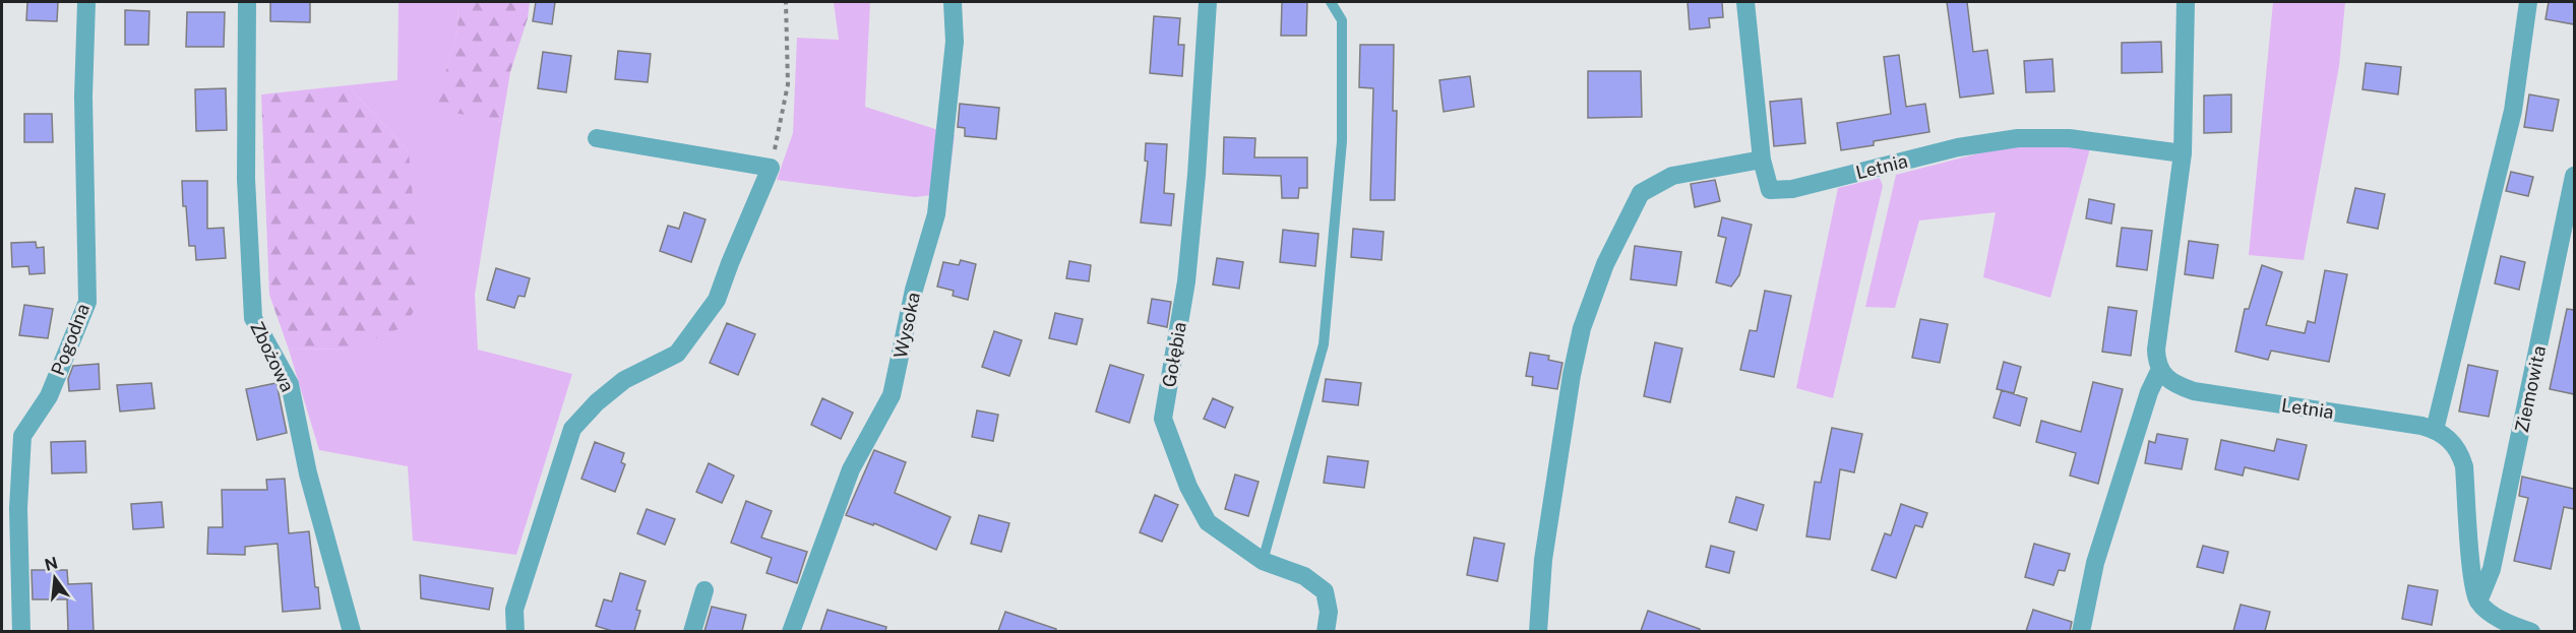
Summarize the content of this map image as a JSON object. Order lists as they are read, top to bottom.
{
  "streets": {
    "street": [
      "Letnia",
      "Wysoka",
      "Pogodna",
      "Gołębia",
      "Zbożowa",
      "Ziemowita"
    ]
  },
  "north": "top"
}
